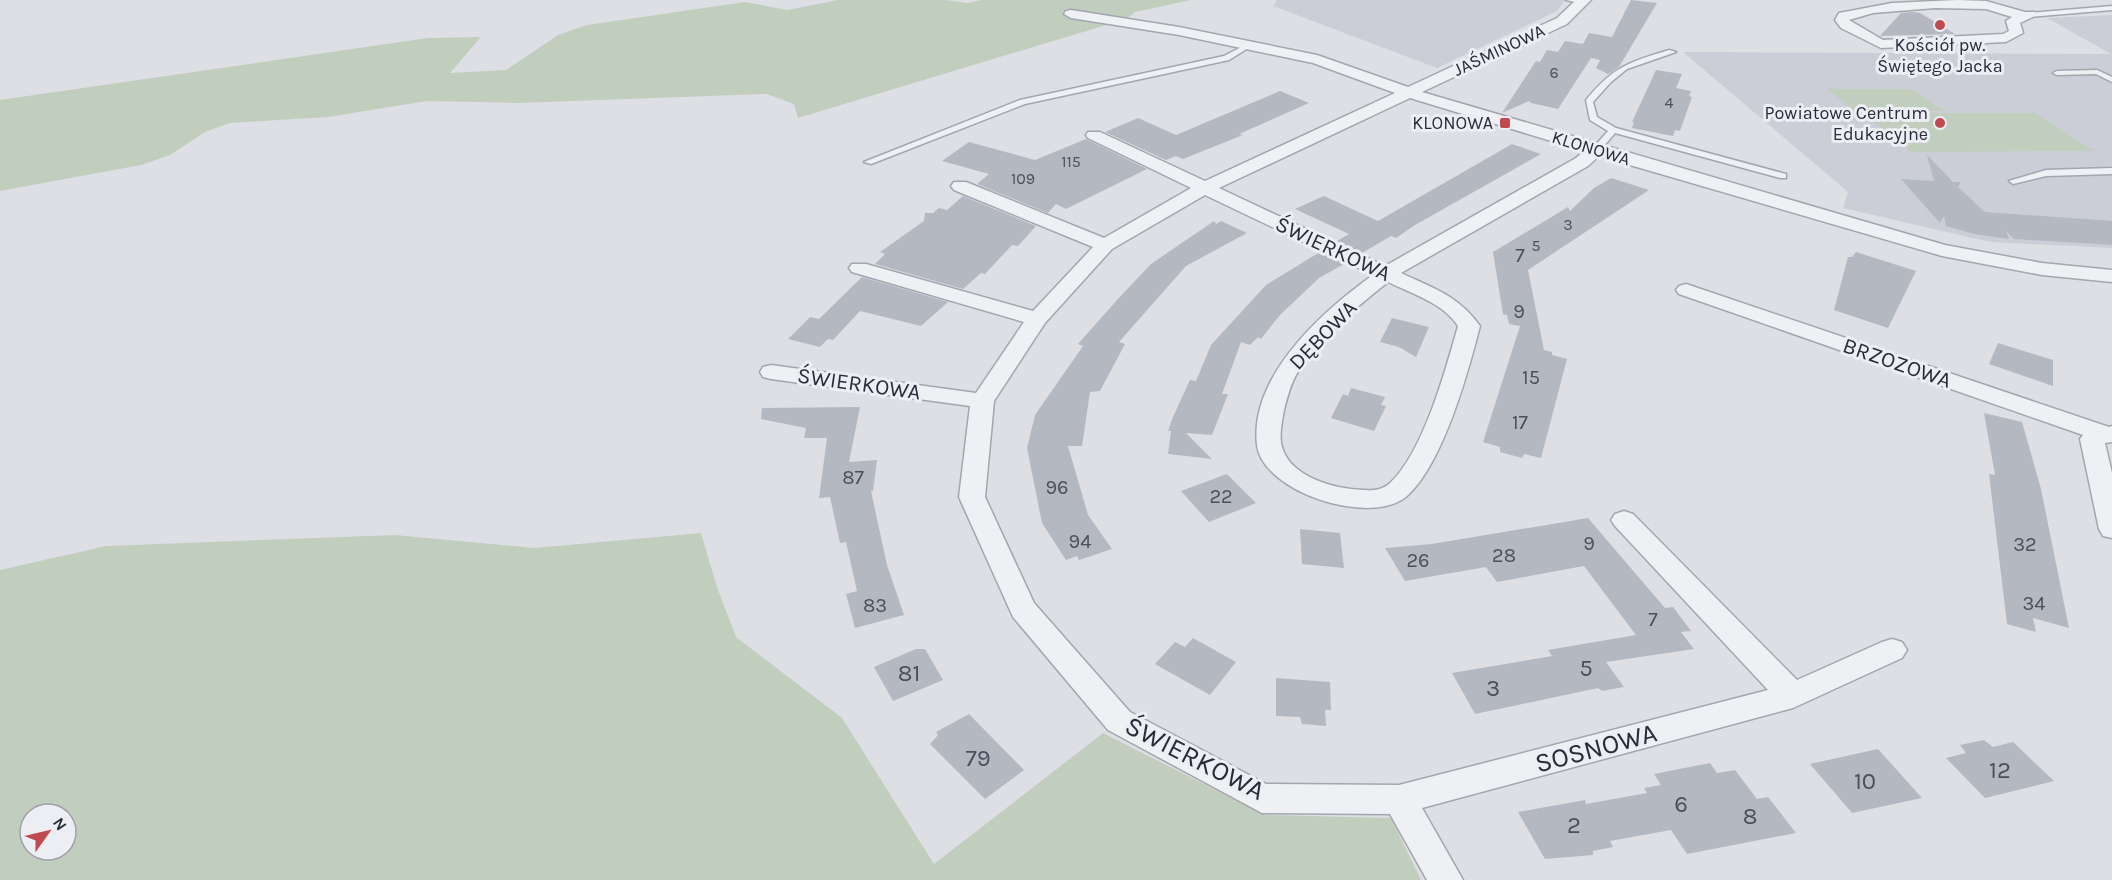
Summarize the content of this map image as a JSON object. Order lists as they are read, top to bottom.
{
  "streets": {
    "street": [
      "JAŚMINOWA",
      "KLONOWA",
      "ŚWIERKOWA",
      "DĘBOWA",
      "BRZOZOWA",
      "SOSNOWA"
    ]
  },
  "crossings": [
    ["JAŚMINOWA", "KLONOWA"],
    ["JAŚMINOWA", "ŚWIERKOWA"],
    ["KLONOWA", "ŚWIERKOWA"],
    ["KLONOWA", "DĘBOWA"],
    ["ŚWIERKOWA", "DĘBOWA"],
    ["ŚWIERKOWA", "SOSNOWA"]
  ],
  "places": {
    "other": ["Kościół pw. Świętego Jacka", "Powiatowe Centrum Edukacyjne"],
    "transit": ["KLONOWA"]
  },
  "house_numbers": [
    "6",
    "4",
    "115",
    "109",
    "3",
    "5",
    "7",
    "9",
    "15",
    "17",
    "87",
    "96",
    "22",
    "94",
    "9",
    "32",
    "28",
    "26",
    "34",
    "83",
    "7",
    "5",
    "81",
    "3",
    "79",
    "12",
    "10",
    "6",
    "8",
    "2"
  ],
  "north": "top right"
}
